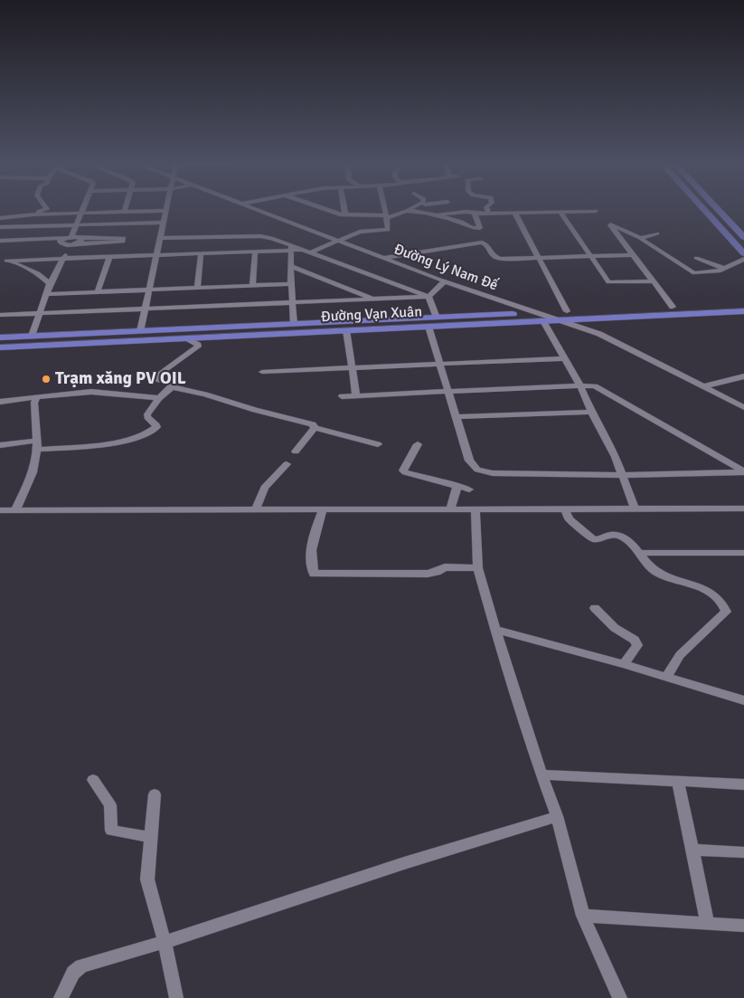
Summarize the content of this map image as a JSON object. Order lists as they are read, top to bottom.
{
  "streets": {
    "main road": ["Đường Vạn Xuân"],
    "street": ["Đường Lý Nam Đế"]
  },
  "crossings": [
    ["Đường Lý Nam Đế", "Đường Vạn Xuân"]
  ],
  "places": ["Trạm xăng PV OIL"]
}
